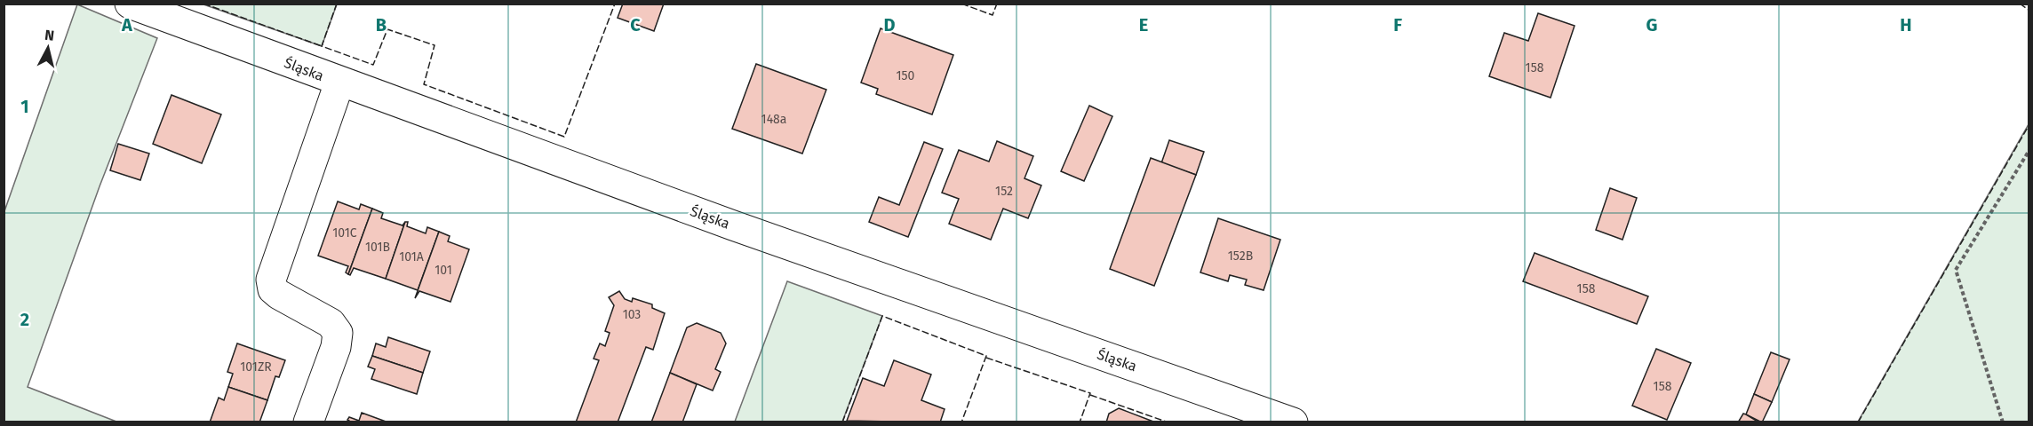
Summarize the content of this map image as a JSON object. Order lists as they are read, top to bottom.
{
  "streets": {
    "street": ["Śląska"]
  },
  "house_numbers": [
    "158",
    "150",
    "148a",
    "152",
    "101C",
    "101B",
    "152B",
    "101A",
    "101",
    "158",
    "103",
    "101ZR",
    "158"
  ],
  "north": "top",
  "grid": {
    "columns": [
      "A",
      "B",
      "C",
      "D",
      "E",
      "F",
      "G",
      "H"
    ],
    "rows": ["1", "2"]
  }
}
